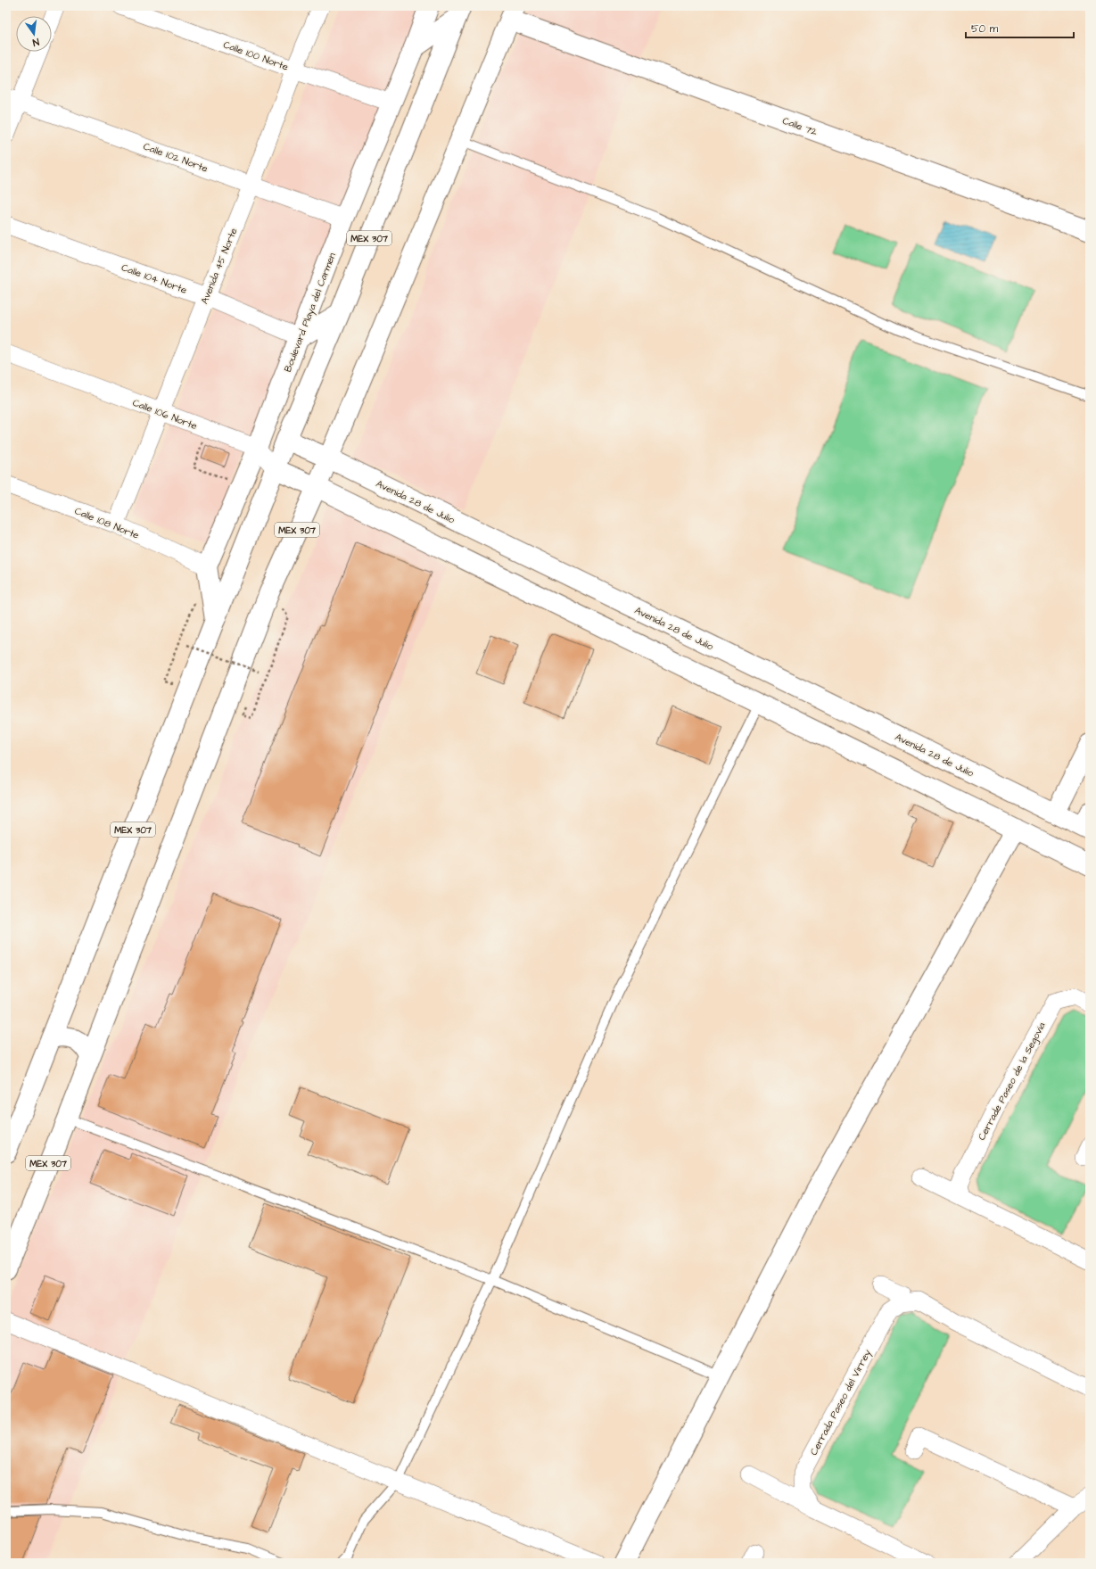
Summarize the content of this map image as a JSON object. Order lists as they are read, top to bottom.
{
  "streets": {
    "main road": [
      "Calle 72",
      "MEX 307",
      "Boulevard Playa del Carmen",
      "Calle 106 Norte",
      "Avenida 28 de Julio"
    ],
    "street": [
      "Calle 100 Norte",
      "Calle 102 Norte",
      "Avenida 45 Norte",
      "Calle 104 Norte",
      "Calle 108 Norte",
      "Cerrade Paseo de la Segovia",
      "Cerrada Paseo del Virrey"
    ]
  },
  "crossings": [
    ["Calle 100 Norte", "Avenida 45 Norte"],
    ["Calle 100 Norte", "Boulevard Playa del Carmen"],
    ["Calle 72", "MEX 307"],
    ["Calle 102 Norte", "Avenida 45 Norte"],
    ["Calle 102 Norte", "Boulevard Playa del Carmen"],
    ["MEX 307", "Boulevard Playa del Carmen"],
    ["MEX 307", "Calle 106 Norte"],
    ["MEX 307", "Avenida 28 de Julio"],
    ["Avenida 45 Norte", "Calle 104 Norte"],
    ["Avenida 45 Norte", "Calle 106 Norte"],
    ["Avenida 45 Norte", "Calle 108 Norte"],
    ["Calle 104 Norte", "Boulevard Playa del Carmen"],
    ["Boulevard Playa del Carmen", "Calle 106 Norte"],
    ["Boulevard Playa del Carmen", "Calle 108 Norte"]
  ],
  "scale_bar": "50 m",
  "north": "bottom"
}
